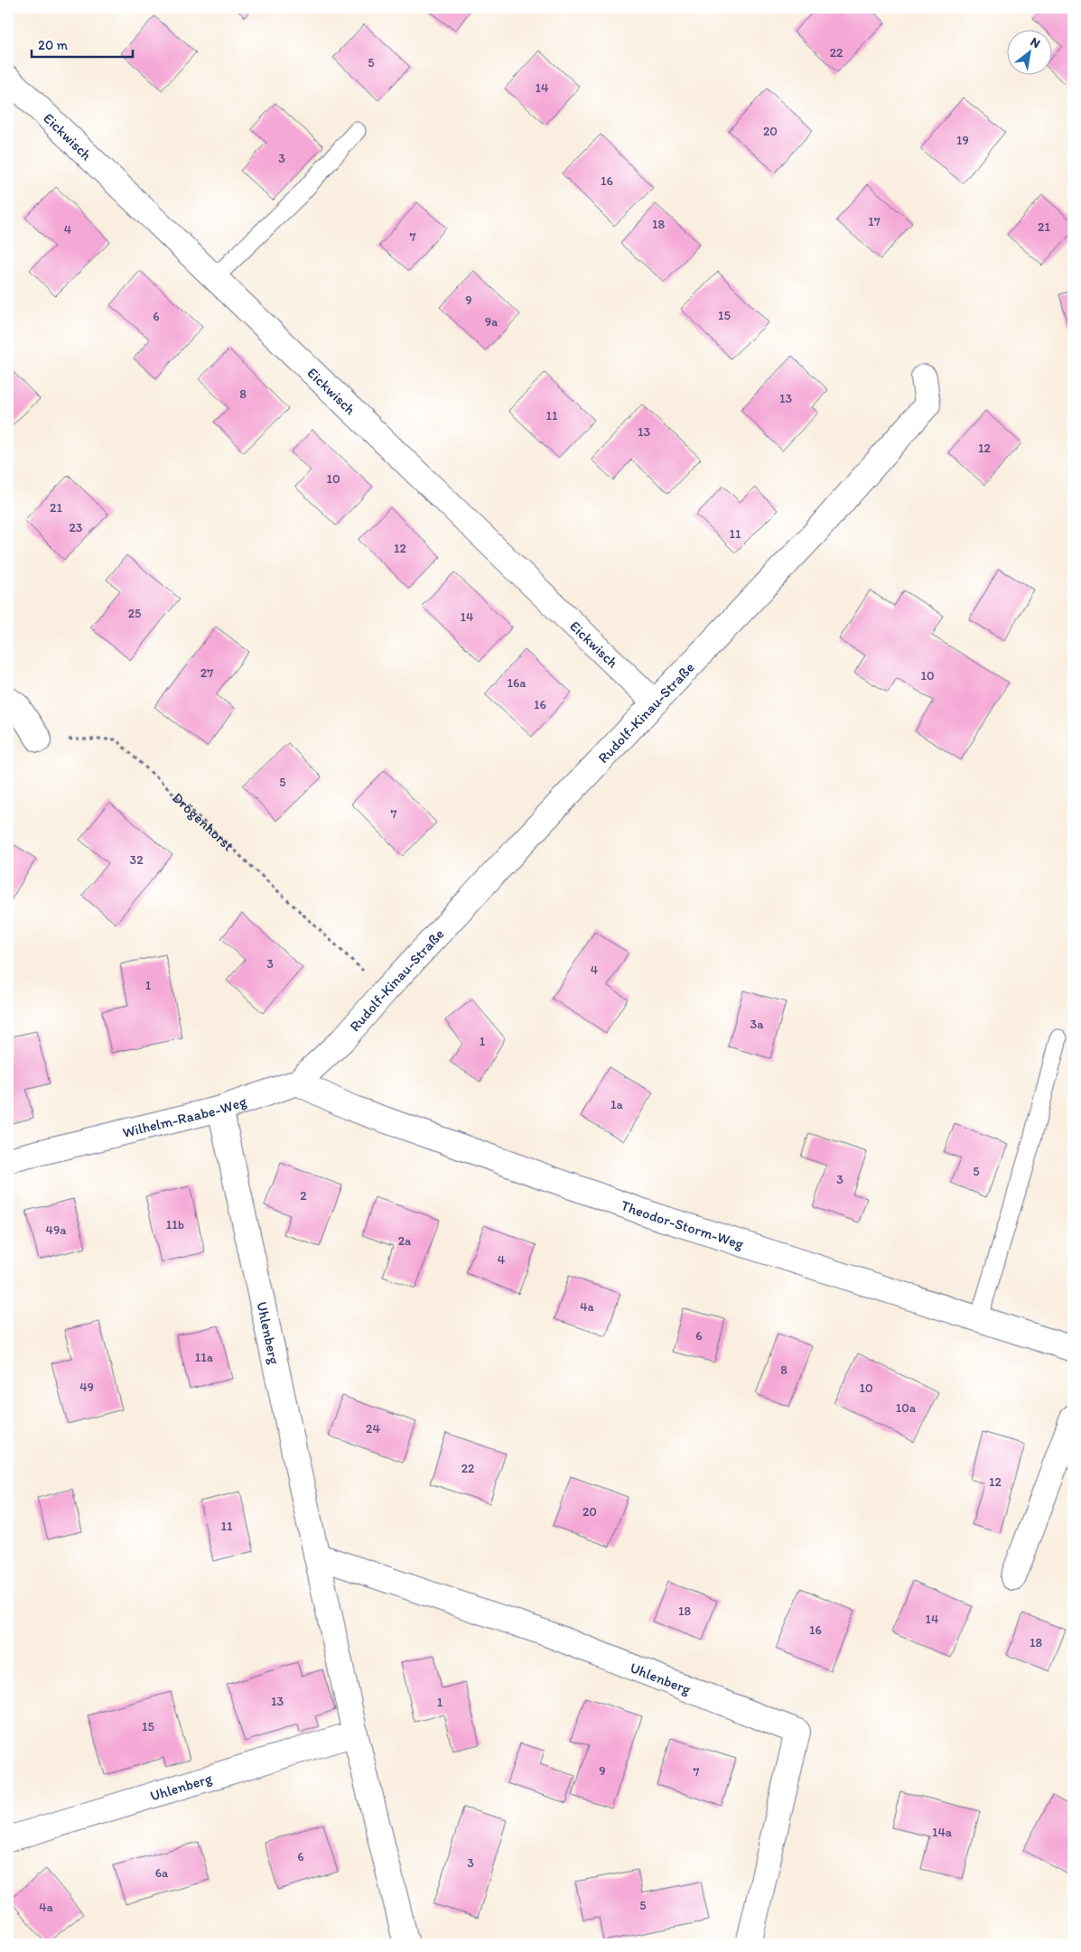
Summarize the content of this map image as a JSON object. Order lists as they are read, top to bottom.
{
  "streets": {
    "street": [
      "Eickwisch",
      "Rudolf-Kinau-Straße",
      "Wilhelm-Raabe-Weg",
      "Theodor-Storm-Weg",
      "Uhlenberg"
    ],
    "path": ["Drögenhorst"]
  },
  "crossings": [
    ["Eickwisch", "Rudolf-Kinau-Straße"],
    ["Rudolf-Kinau-Straße", "Drögenhorst"],
    ["Rudolf-Kinau-Straße", "Wilhelm-Raabe-Weg"],
    ["Wilhelm-Raabe-Weg", "Theodor-Storm-Weg"],
    ["Wilhelm-Raabe-Weg", "Uhlenberg"]
  ],
  "house_numbers": [
    "22",
    "5",
    "14",
    "20",
    "19",
    "3",
    "16",
    "17",
    "18",
    "21",
    "4",
    "7",
    "9",
    "15",
    "6",
    "9a",
    "8",
    "13",
    "11",
    "13",
    "12",
    "10",
    "21",
    "23",
    "11",
    "12",
    "25",
    "14",
    "27",
    "10",
    "16a",
    "16",
    "5",
    "7",
    "32",
    "3",
    "4",
    "1",
    "3a",
    "1",
    "1a",
    "5",
    "3",
    "2",
    "11b",
    "49a",
    "2a",
    "4",
    "4a",
    "6",
    "11a",
    "8",
    "49",
    "10",
    "10a",
    "24",
    "22",
    "12",
    "20",
    "11",
    "18",
    "14",
    "16",
    "18",
    "13",
    "1",
    "15",
    "9",
    "7",
    "14a",
    "6",
    "3",
    "6a",
    "5",
    "4a"
  ],
  "scale_bar": "20 m",
  "north": "top right"
}
